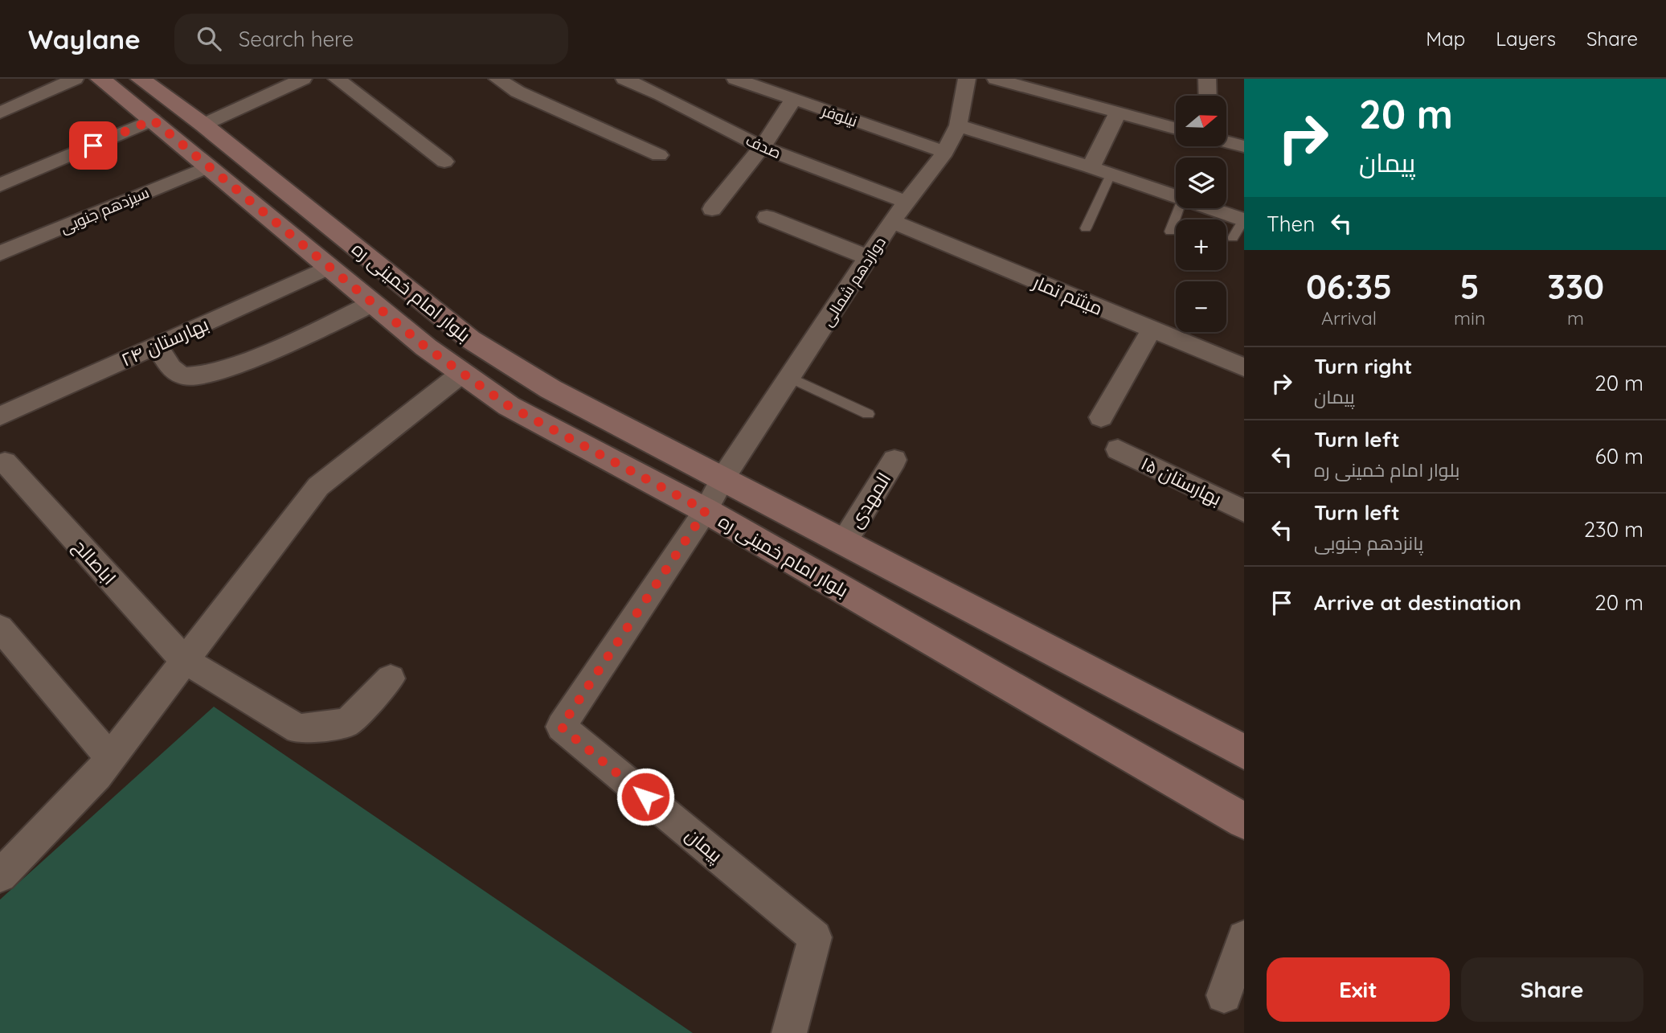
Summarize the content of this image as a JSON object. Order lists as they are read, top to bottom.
{
  "streets": {
    "main road": ["بلوار امام خمینی ره"],
    "street": [
      "نیلوفر",
      "صدف",
      "سیزدهم جنوبی",
      "دوازدهم شمالی",
      "میثتم تمار",
      "بهارستان ۲۴",
      "بهارستان ۱۵",
      "المهدی",
      "اباصالح",
      "پیمان"
    ]
  },
  "crossings": [
    ["نیلوفر", "دوازدهم شمالی"],
    ["صدف", "دوازدهم شمالی"],
    ["سیزدهم جنوبی", "بلوار امام خمینی ره"],
    ["دوازدهم شمالی", "بلوار امام خمینی ره"],
    ["دوازدهم شمالی", "میثتم تمار"],
    ["دوازدهم شمالی", "پیمان"],
    ["بلوار امام خمینی ره", "بهارستان ۲۴"],
    ["بلوار امام خمینی ره", "المهدی"],
    ["بلوار امام خمینی ره", "پیمان"]
  ],
  "north": "right",
  "page": {
    "header": "Waylane",
    "search": "Search here",
    "nav": ["Map", "Layers", "Share"],
    "turn": ["20 m", "پیمان"],
    "map_buttons": ["+", "−"],
    "then": "Then",
    "eta": [
      "06:35",
      "Arrival",
      "5",
      "min",
      "330",
      "m"
    ],
    "list": [
      {
        "name": "Turn right",
        "note": "پیمان",
        "value": "20 m"
      },
      {
        "name": "Turn left",
        "note": "بلوار امام خمینی ره",
        "value": "60 m"
      },
      {
        "name": "Turn left",
        "note": "پانزدهم جنوبی",
        "value": "230 m"
      },
      {
        "name": "Arrive at destination",
        "value": "20 m"
      }
    ],
    "buttons": ["Exit", "Share"]
  }
}
